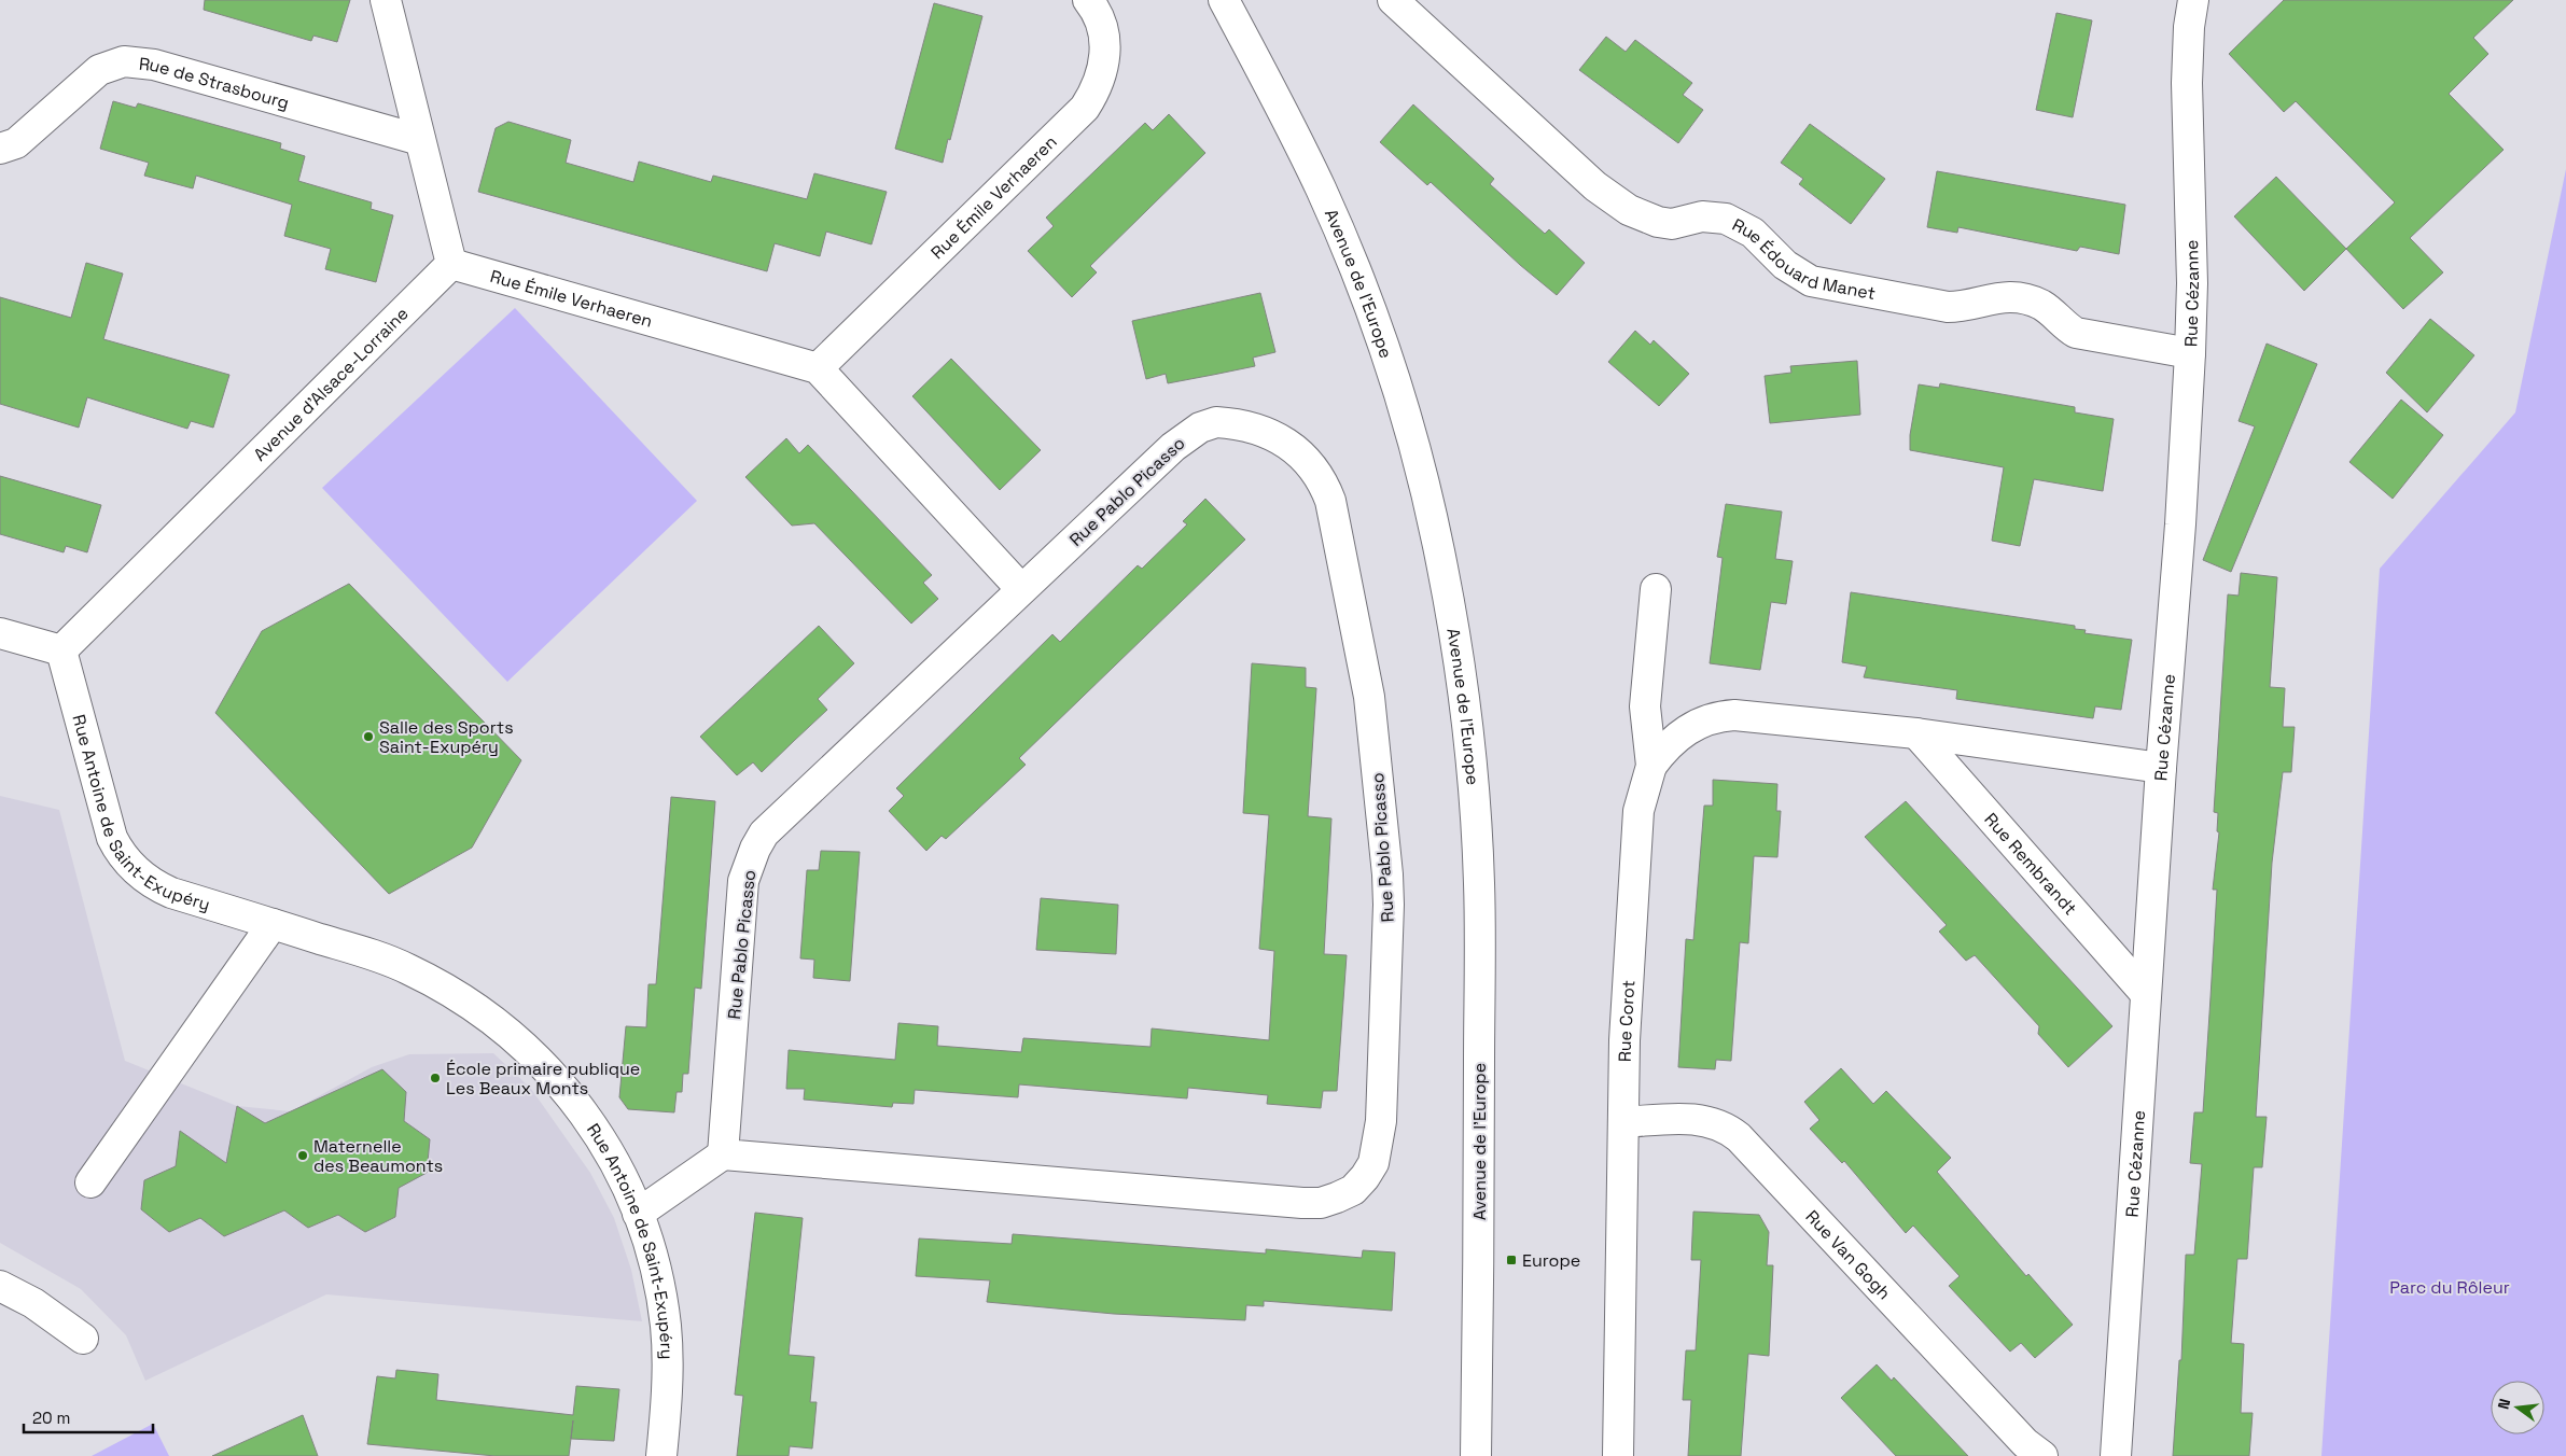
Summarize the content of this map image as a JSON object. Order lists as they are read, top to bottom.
{
  "streets": {
    "street": [
      "Rue de Strasbourg",
      "Rue Émile Verhaeren",
      "Rue Édouard Manet",
      "Avenue de l'Europe",
      "Rue Cézanne",
      "Avenue d'Alsace-Lorraine",
      "Rue Pablo Picasso",
      "Rue Antoine de Saint-Exupéry",
      "Rue Rembrandt",
      "Rue Corot",
      "Rue Van Gogh"
    ]
  },
  "crossings": [
    ["Rue Émile Verhaeren", "Avenue d'Alsace-Lorraine"],
    ["Rue Édouard Manet", "Rue Cézanne"],
    ["Rue Cézanne", "Rue Rembrandt"],
    ["Avenue d'Alsace-Lorraine", "Rue Antoine de Saint-Exupéry"],
    ["Rue Corot", "Rue Van Gogh"]
  ],
  "parks": ["Parc du Rôleur"],
  "places": {
    "other": ["Salle des Sports Saint-Exupéry", "École primaire publique Les Beaux Monts", "Maternelle des Beaumonts"],
    "transit": ["Europe"]
  },
  "scale_bar": "20 m",
  "north": "left"
}
